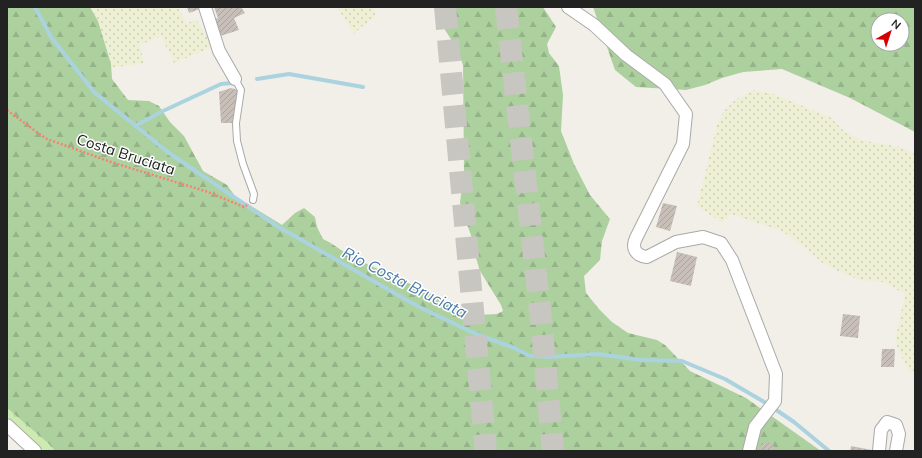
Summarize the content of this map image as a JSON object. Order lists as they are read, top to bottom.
{
  "streets": {
    "path": ["Costa Bruciata"]
  },
  "water": ["Rio Costa Bruciata"],
  "north": "top right"
}
